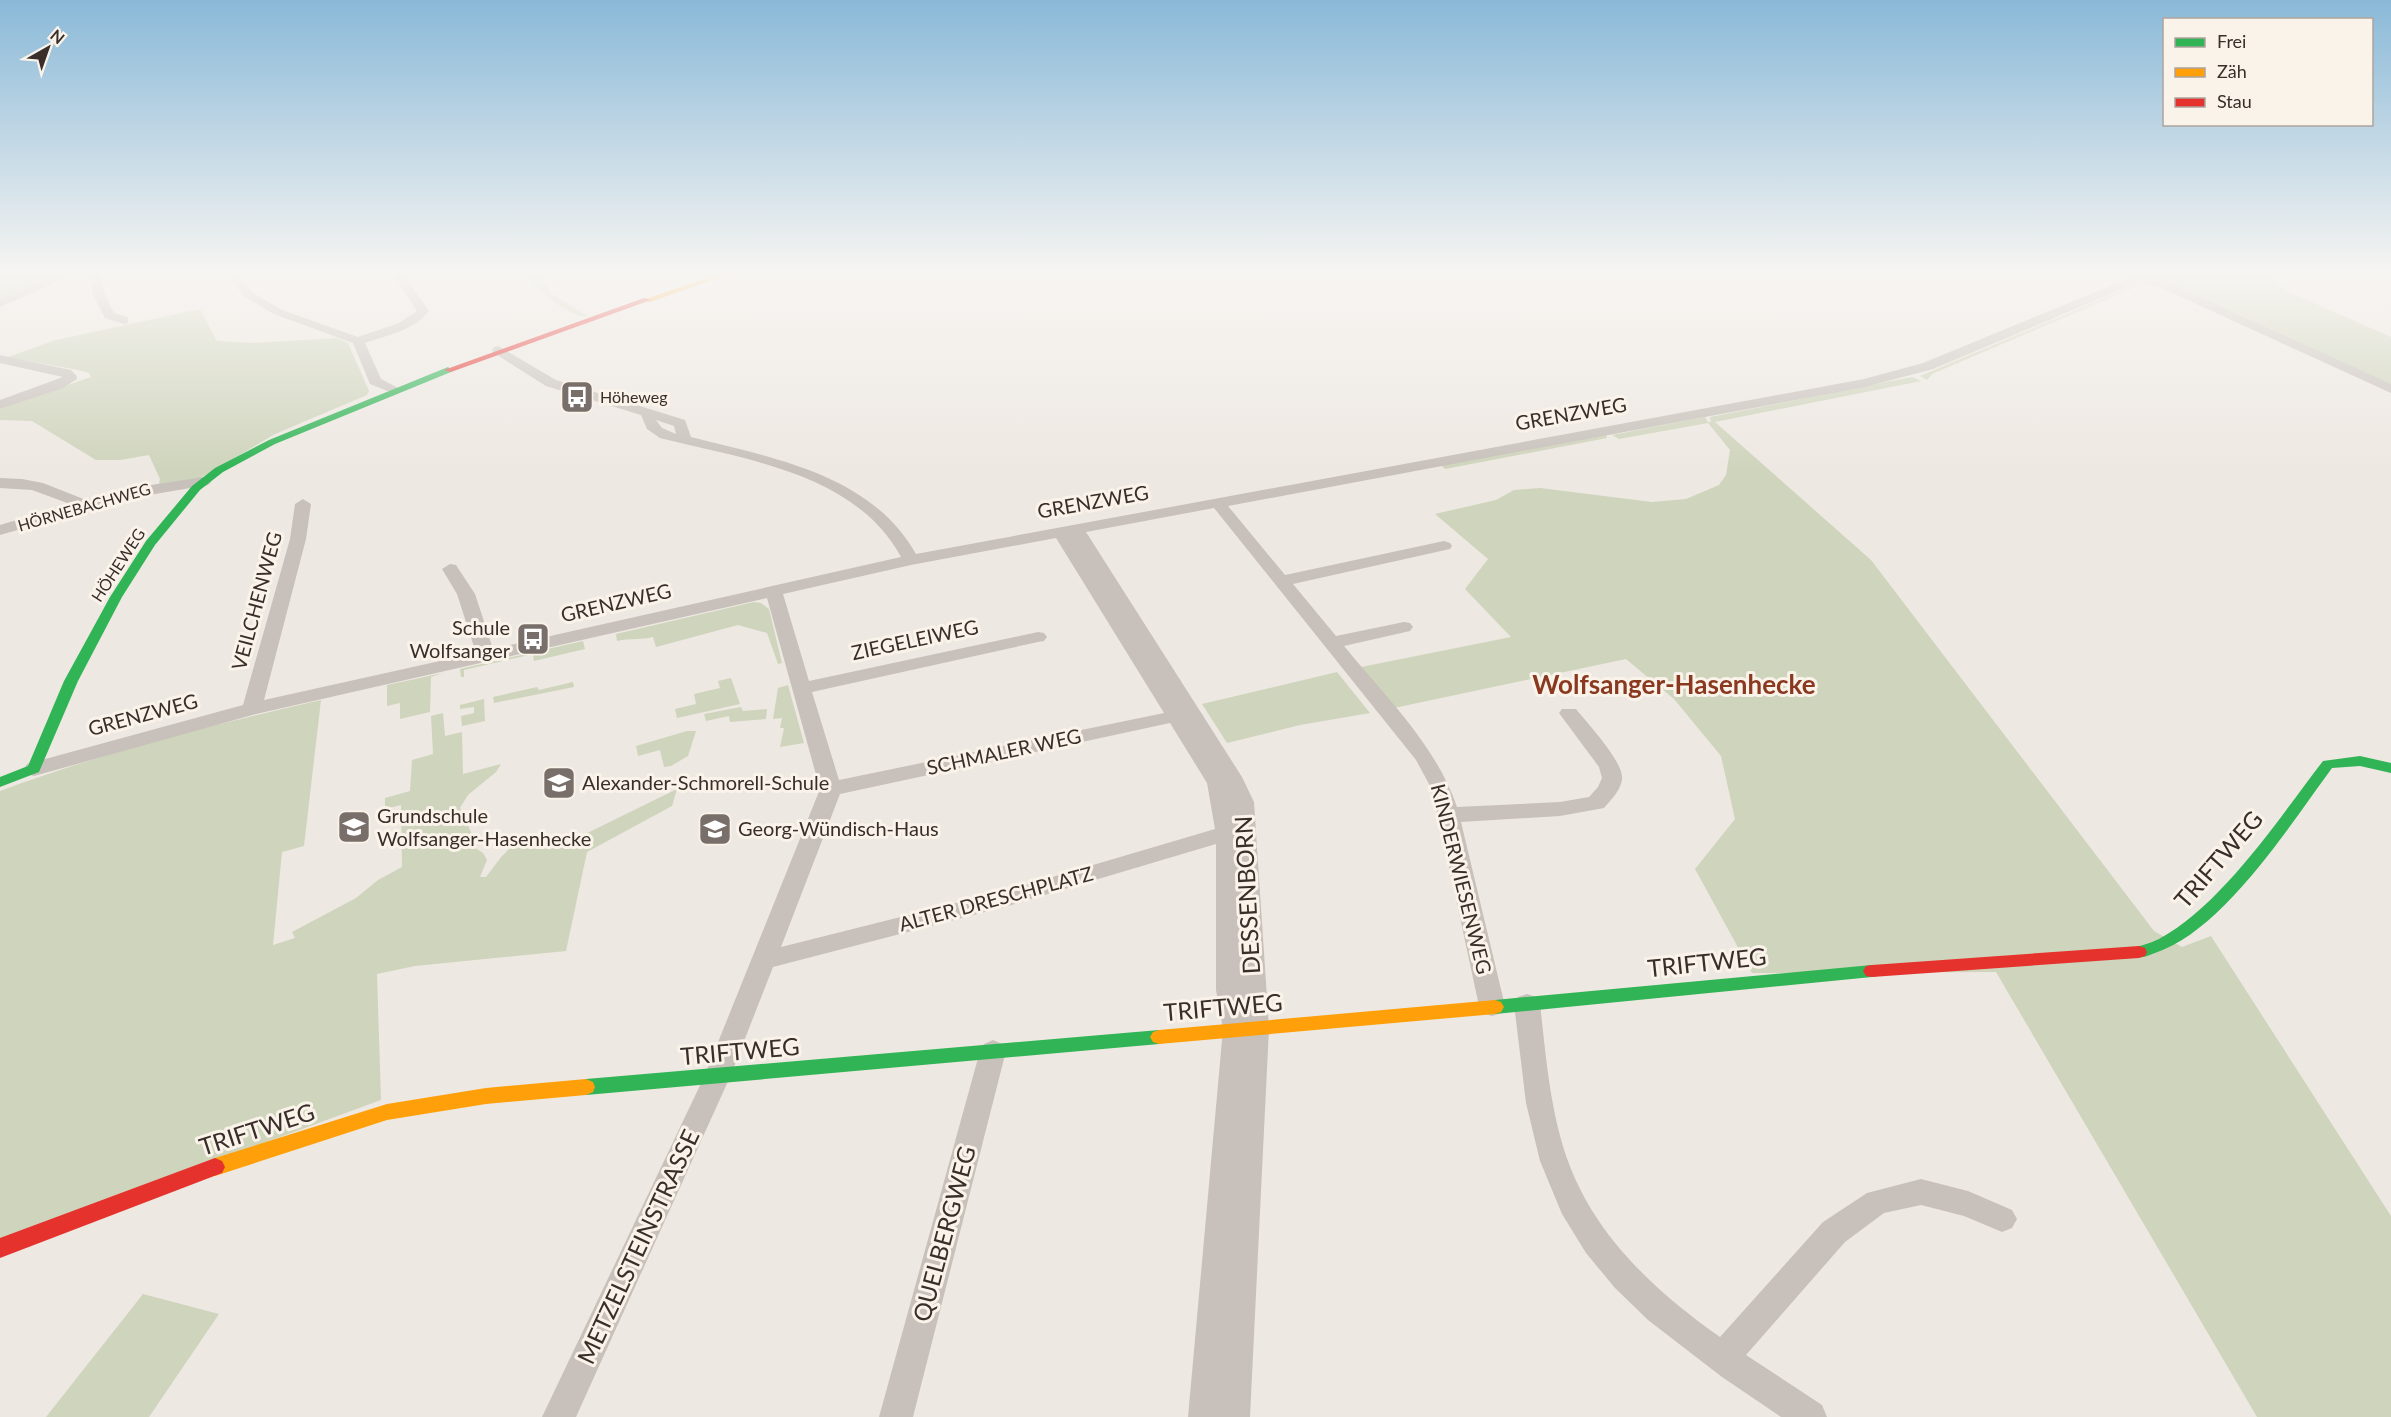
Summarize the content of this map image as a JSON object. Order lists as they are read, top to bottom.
{
  "streets": {
    "street": [
      "GRENZWEG",
      "HÖRNEBACHWEG",
      "HÖHEWEG",
      "VEILCHENWEG",
      "ZIEGELEIWEG",
      "SCHMALER WEG",
      "TRIFTWEG",
      "KINDERWIESENWEG",
      "DESSENBORN",
      "ALTER DRESCHPLATZ",
      "QUELBERGWEG",
      "METZELSTEINSTRASSE"
    ]
  },
  "crossings": [
    ["GRENZWEG", "HÖHEWEG"],
    ["GRENZWEG", "VEILCHENWEG"],
    ["GRENZWEG", "KINDERWIESENWEG"],
    ["GRENZWEG", "DESSENBORN"],
    ["HÖRNEBACHWEG", "HÖHEWEG"],
    ["SCHMALER WEG", "DESSENBORN"],
    ["SCHMALER WEG", "METZELSTEINSTRASSE"],
    ["TRIFTWEG", "KINDERWIESENWEG"],
    ["TRIFTWEG", "DESSENBORN"],
    ["TRIFTWEG", "QUELBERGWEG"],
    ["TRIFTWEG", "METZELSTEINSTRASSE"],
    ["DESSENBORN", "ALTER DRESCHPLATZ"],
    ["ALTER DRESCHPLATZ", "METZELSTEINSTRASSE"]
  ],
  "districts": ["Wolfsanger-Hasenhecke"],
  "places": {
    "bus stop": ["Höheweg", "Schule Wolfsanger"],
    "school or university": ["Alexander-Schmorell-Schule", "Grundschule Wolfsanger-Hasenhecke", "Georg-Wündisch-Haus"]
  },
  "legend": ["Frei", "Zäh", "Stau"],
  "north": "top right"
}
